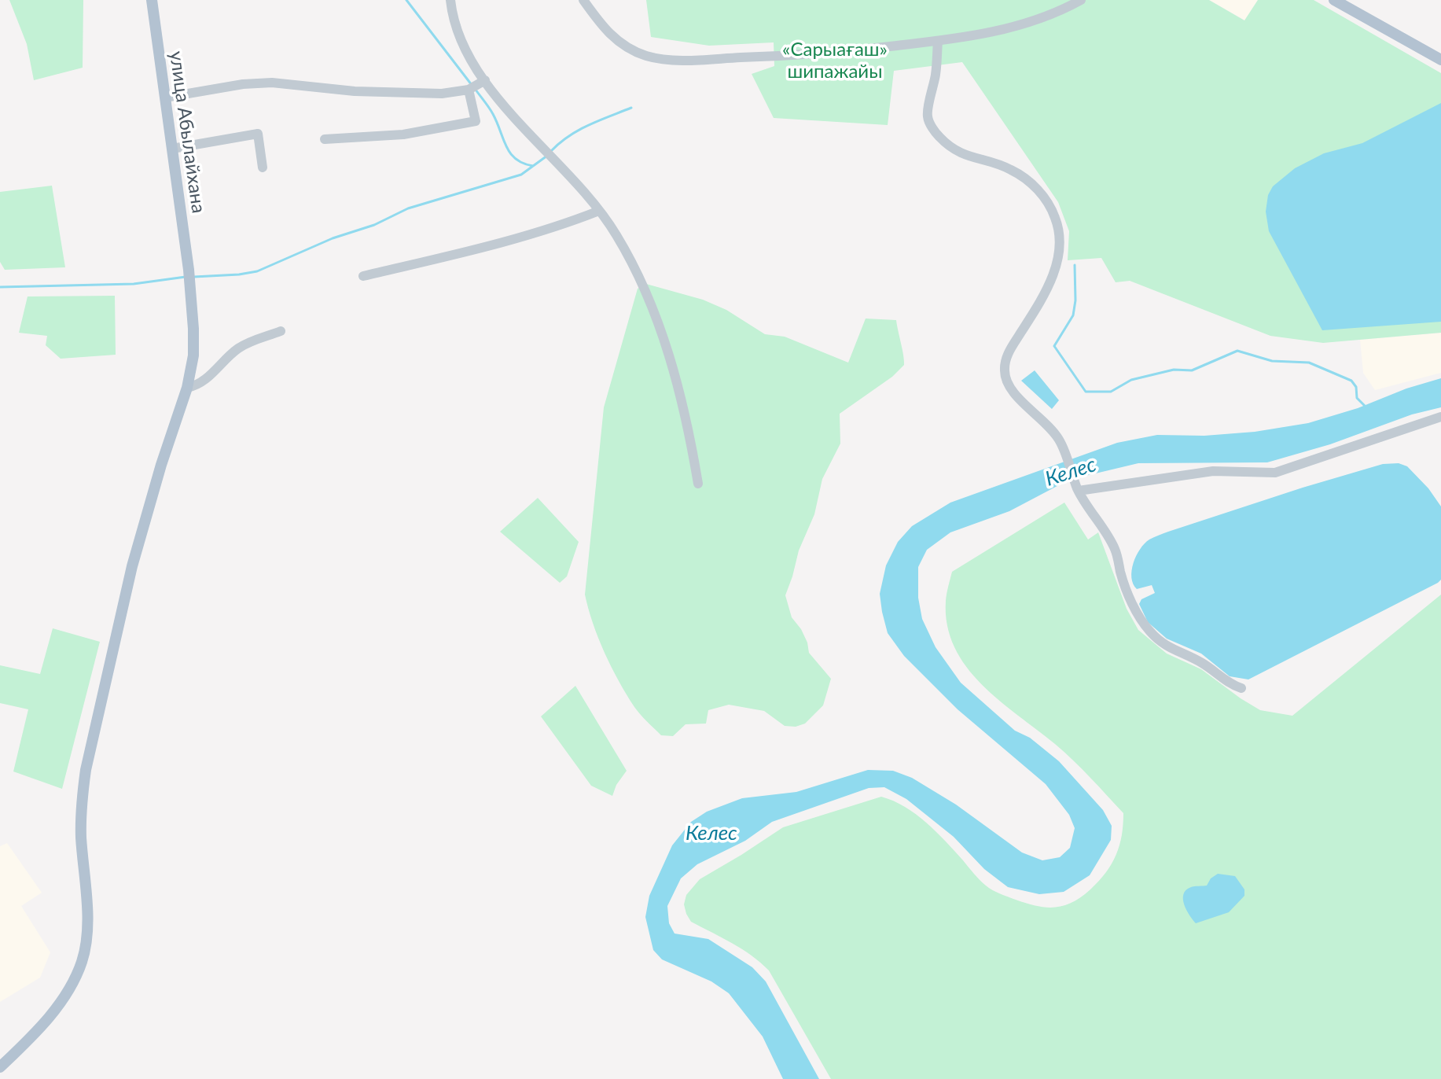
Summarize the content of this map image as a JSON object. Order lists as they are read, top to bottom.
{
  "streets": {
    "main road": ["улица Абылайхана"]
  },
  "water": ["Келес"],
  "parks": ["«Сарыағаш» шипажайы"]
}
